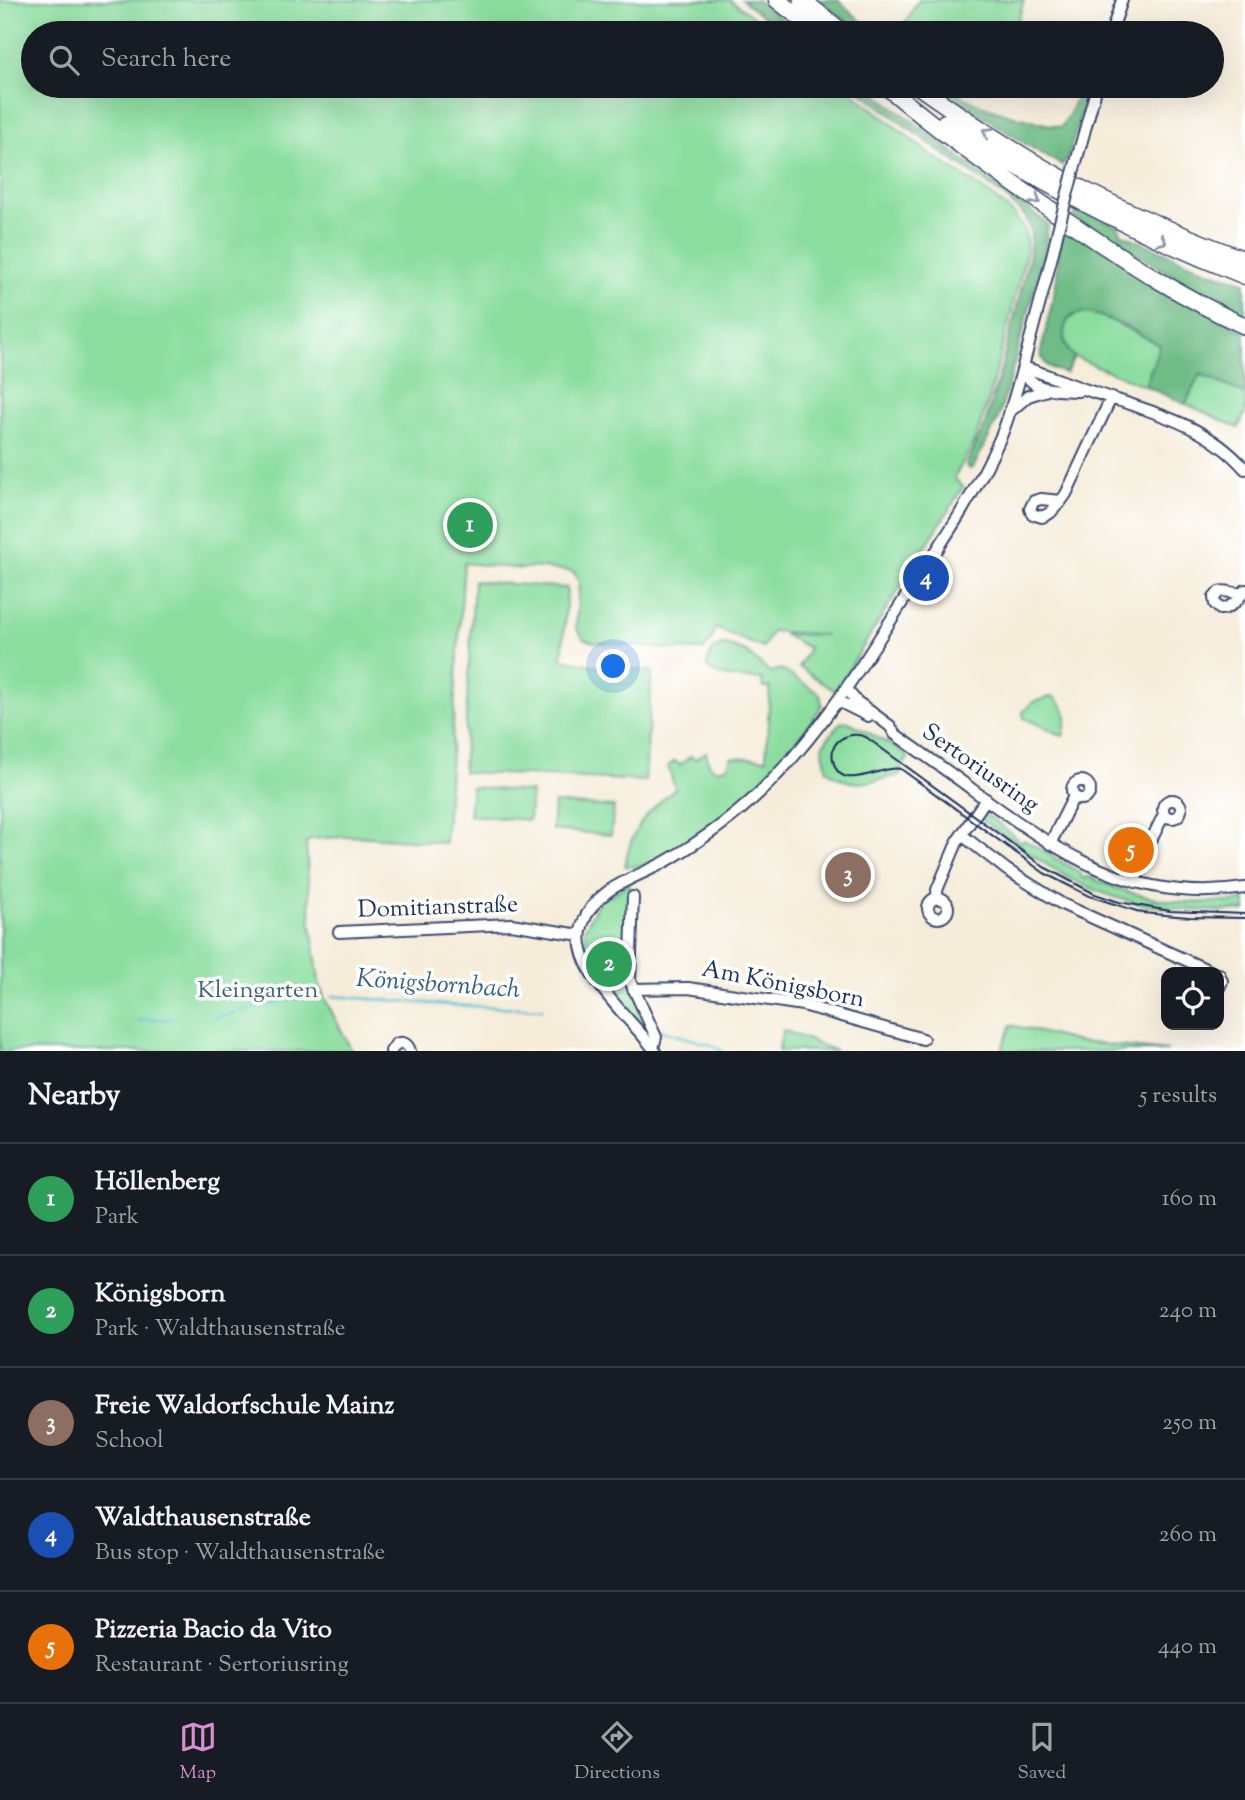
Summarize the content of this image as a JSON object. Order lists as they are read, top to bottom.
{
  "streets": {
    "street": ["Sertoriusring", "Domitianstraße", "Am Königsborn"]
  },
  "water": ["Königsbornbach"],
  "parks": ["Kleingarten"],
  "page": {
    "search": "Search here",
    "pins": [
      "1",
      "4",
      "5",
      "3",
      "2"
    ],
    "heading": ["Nearby", "5 results"],
    "list": [
      {
        "mark": "1",
        "name": "Höllenberg",
        "note": "Park",
        "value": "160 m"
      },
      {
        "mark": "2",
        "name": "Königsborn",
        "note": "Park · Waldthausenstraße",
        "value": "240 m"
      },
      {
        "mark": "3",
        "name": "Freie Waldorfschule Mainz",
        "note": "School",
        "value": "250 m"
      },
      {
        "mark": "4",
        "name": "Waldthausenstraße",
        "note": "Bus stop · Waldthausenstraße",
        "value": "260 m"
      },
      {
        "mark": "5",
        "name": "Pizzeria Bacio da Vito",
        "note": "Restaurant · Sertoriusring",
        "value": "440 m"
      }
    ],
    "nav": ["Map", "Directions", "Saved"]
  }
}
